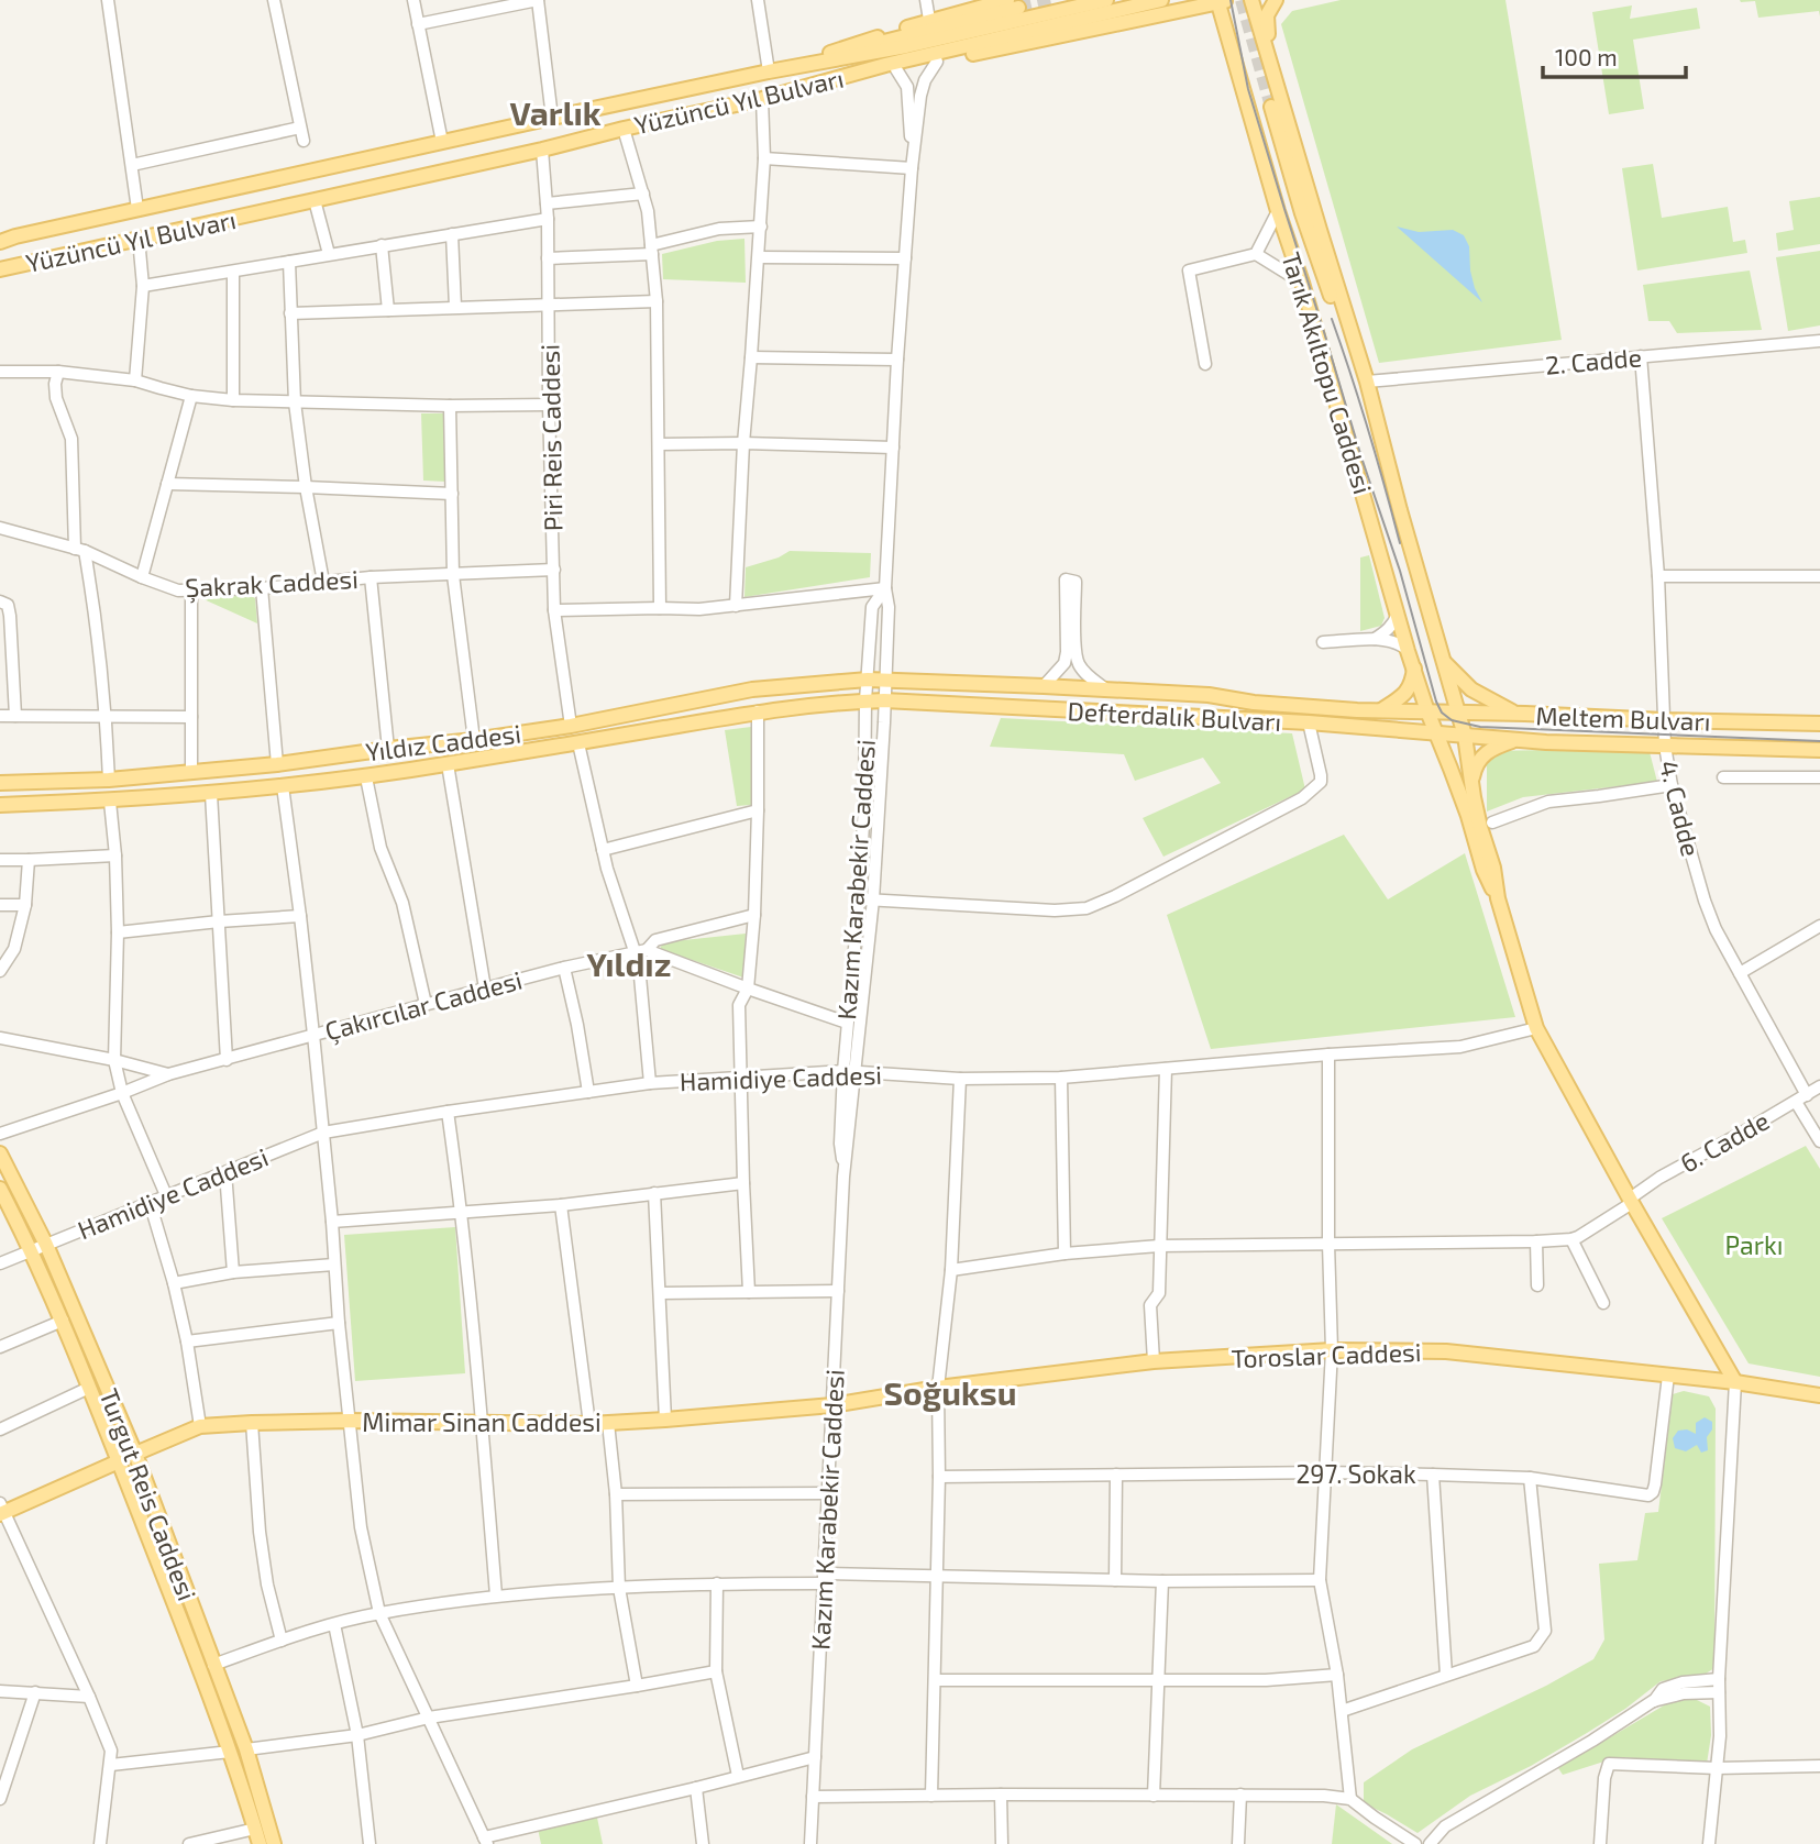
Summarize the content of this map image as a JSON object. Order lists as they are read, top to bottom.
{
  "streets": {
    "main road": [
      "Yüzüncü Yıl Bulvarı",
      "Tarık Akıltopu Caddesi",
      "Defterdalık Bulvarı",
      "Meltem Bulvarı",
      "Yıldız Caddesi",
      "Toroslar Caddesi",
      "Mimar Sinan Caddesi",
      "Turgut Reis Caddesi"
    ],
    "street": [
      "2. Cadde",
      "Piri Reis Caddesi",
      "Şakrak Caddesi",
      "4. Cadde",
      "Kazım Karabekir Caddesi",
      "Çakırcılar Caddesi",
      "Hamidiye Caddesi",
      "6. Cadde",
      "297. Sokak"
    ]
  },
  "crossings": [
    ["Yüzüncü Yıl Bulvarı", "Piri Reis Caddesi"],
    ["2. Cadde", "Tarık Akıltopu Caddesi"],
    ["2. Cadde", "4. Cadde"],
    ["Tarık Akıltopu Caddesi", "Defterdalık Bulvarı"],
    ["Tarık Akıltopu Caddesi", "Meltem Bulvarı"],
    ["Piri Reis Caddesi", "Şakrak Caddesi"],
    ["Piri Reis Caddesi", "Yıldız Caddesi"],
    ["Defterdalık Bulvarı", "Meltem Bulvarı"],
    ["Defterdalık Bulvarı", "Yıldız Caddesi"],
    ["Defterdalık Bulvarı", "Kazım Karabekir Caddesi"],
    ["Meltem Bulvarı", "4. Cadde"],
    ["Yıldız Caddesi", "Kazım Karabekir Caddesi"],
    ["4. Cadde", "6. Cadde"],
    ["Kazım Karabekir Caddesi", "Hamidiye Caddesi"],
    ["Kazım Karabekir Caddesi", "Toroslar Caddesi"],
    ["Kazım Karabekir Caddesi", "Mimar Sinan Caddesi"],
    ["Hamidiye Caddesi", "Turgut Reis Caddesi"],
    ["Toroslar Caddesi", "Mimar Sinan Caddesi"],
    ["Toroslar Caddesi", "297. Sokak"],
    ["Mimar Sinan Caddesi", "Turgut Reis Caddesi"]
  ],
  "districts": ["Varlık", "Yıldız", "Soğuksu"],
  "parks": ["Parkı"],
  "scale_bar": "100 m"
}
